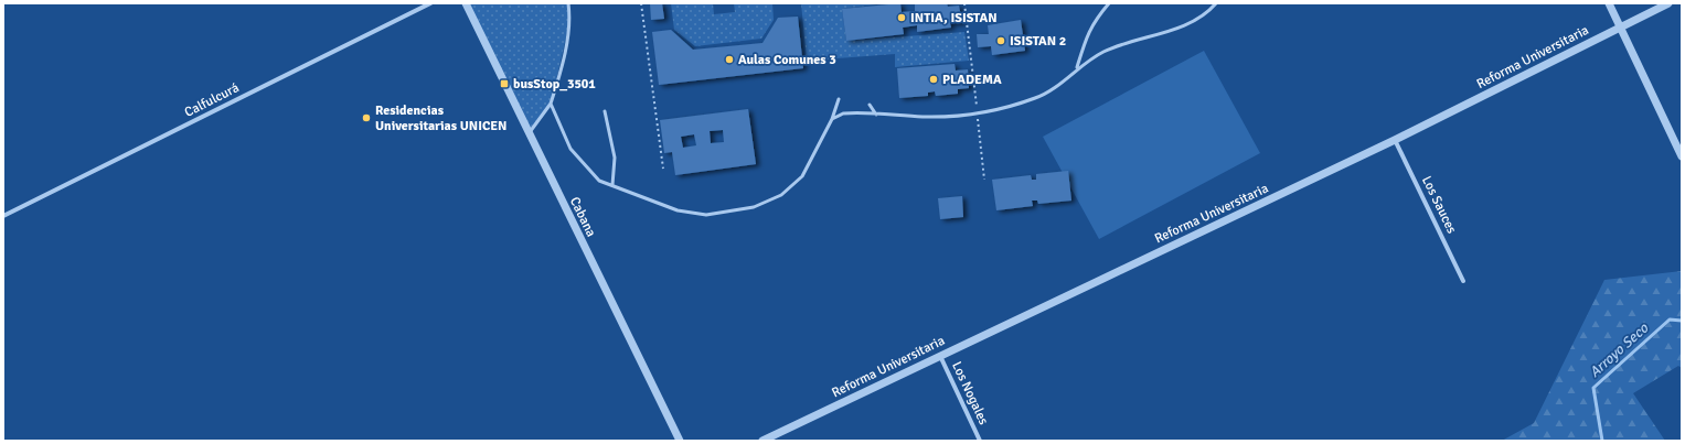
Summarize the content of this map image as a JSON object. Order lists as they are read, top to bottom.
{
  "streets": {
    "street": [
      "Reforma Universitaria",
      "Calfulcurá",
      "Los Sauces",
      "Cabana",
      "Los Nogales"
    ]
  },
  "crossings": [
    ["Reforma Universitaria", "Los Sauces"],
    ["Reforma Universitaria", "Los Nogales"]
  ],
  "water": ["Arroyo Seco"],
  "places": {
    "other": [
      "INTIA, ISISTAN",
      "ISISTAN 2",
      "Aulas Comunes 3",
      "PLADEMA",
      "Residencias Universitarias UNICEN"
    ],
    "transit": ["busStop_3501"]
  }
}
